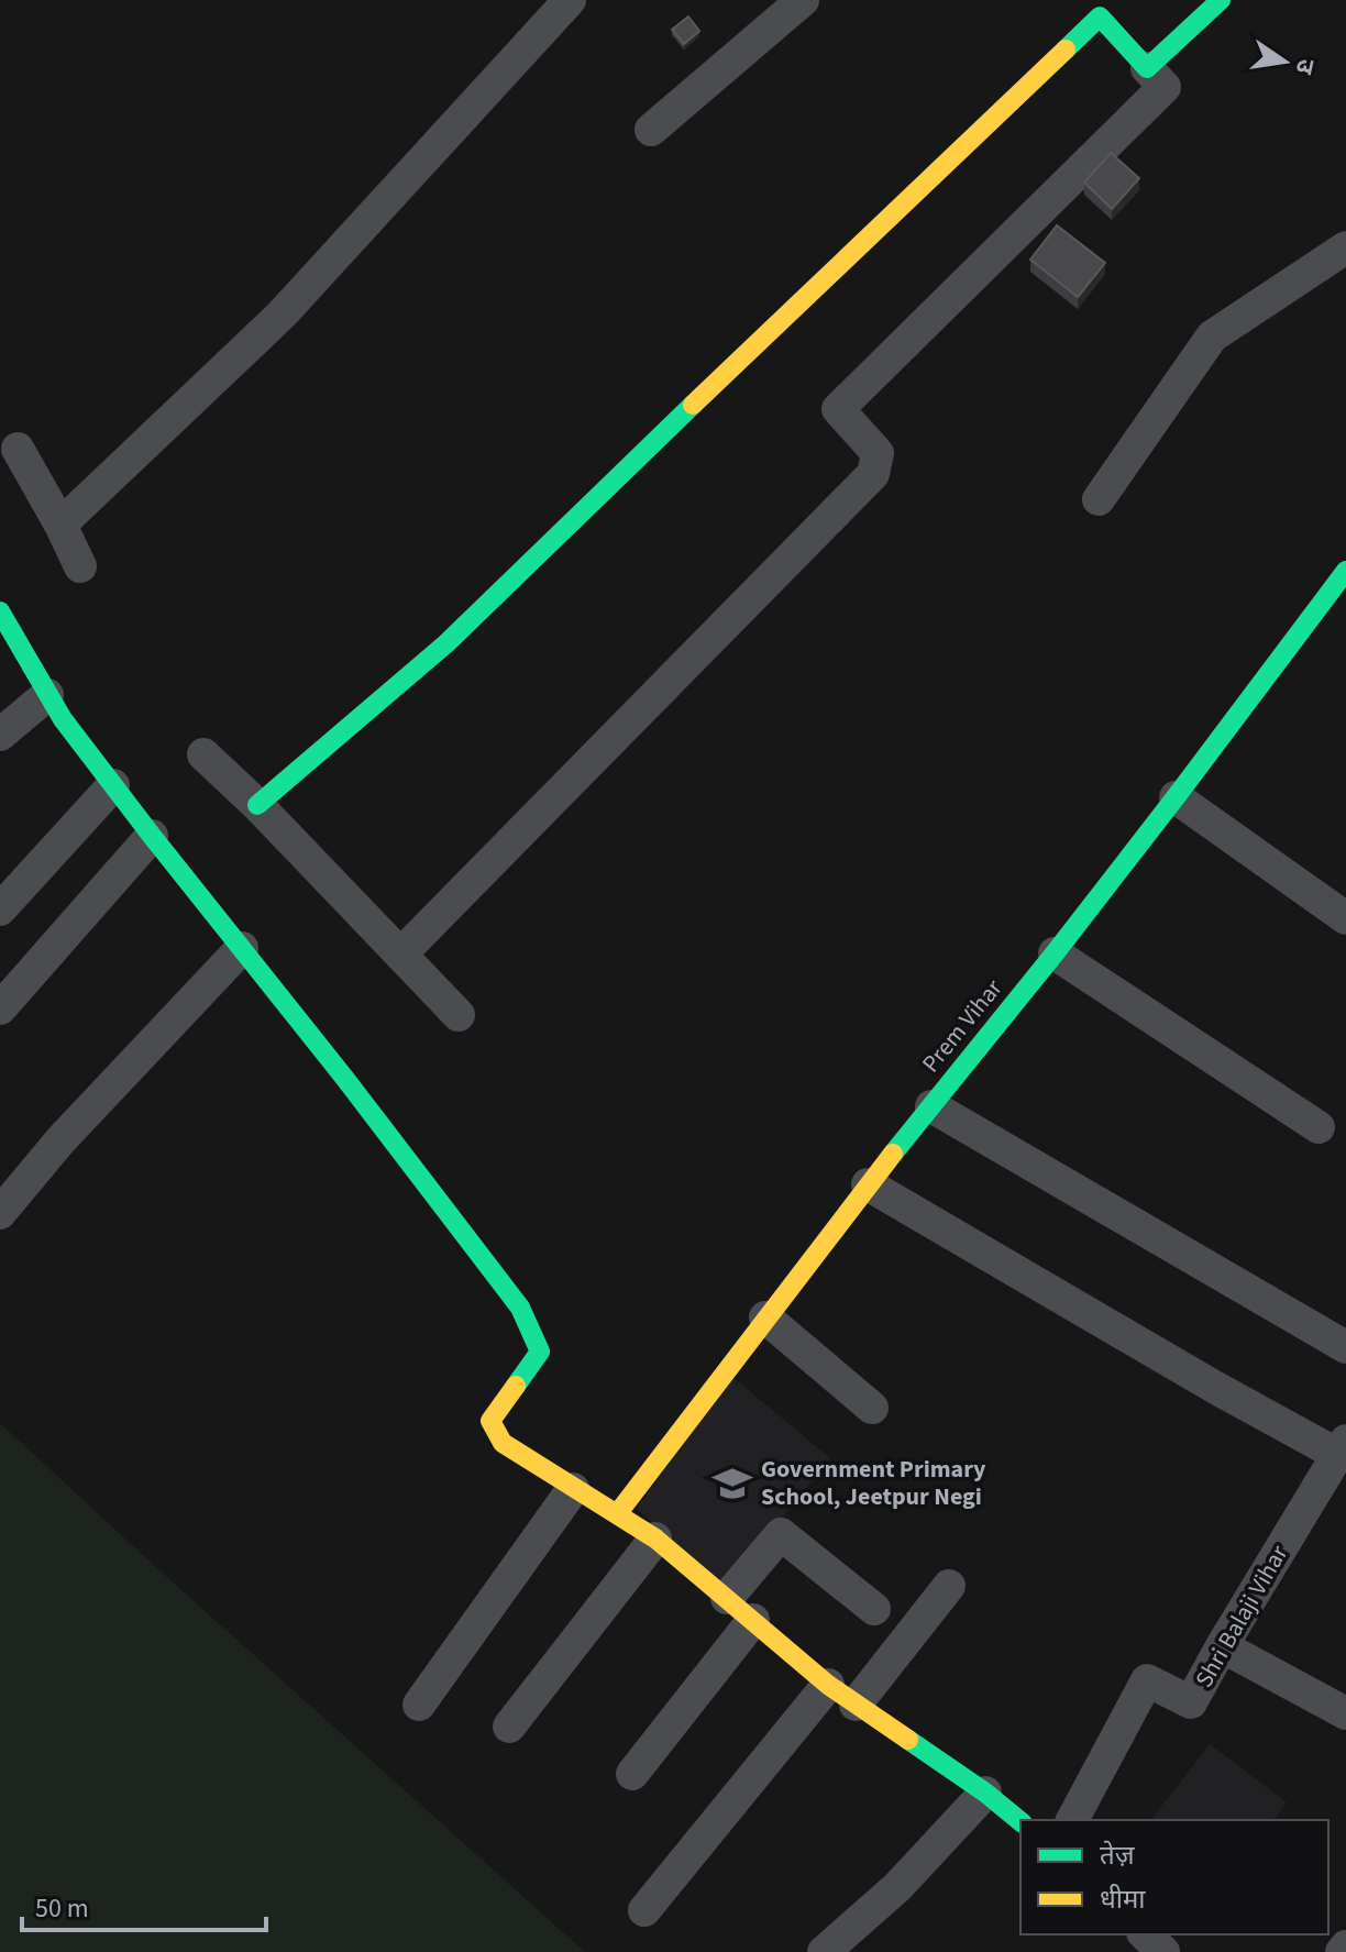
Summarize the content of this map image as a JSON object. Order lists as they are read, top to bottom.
{
  "streets": {
    "street": ["Prem Vihar", "Shri Balaji Vihar"]
  },
  "places": {
    "school or university": ["Government Primary School, Jeetpur Negi"]
  },
  "legend": ["तेज़", "धीमा"],
  "scale_bar": "50 m",
  "north": "right"
}
